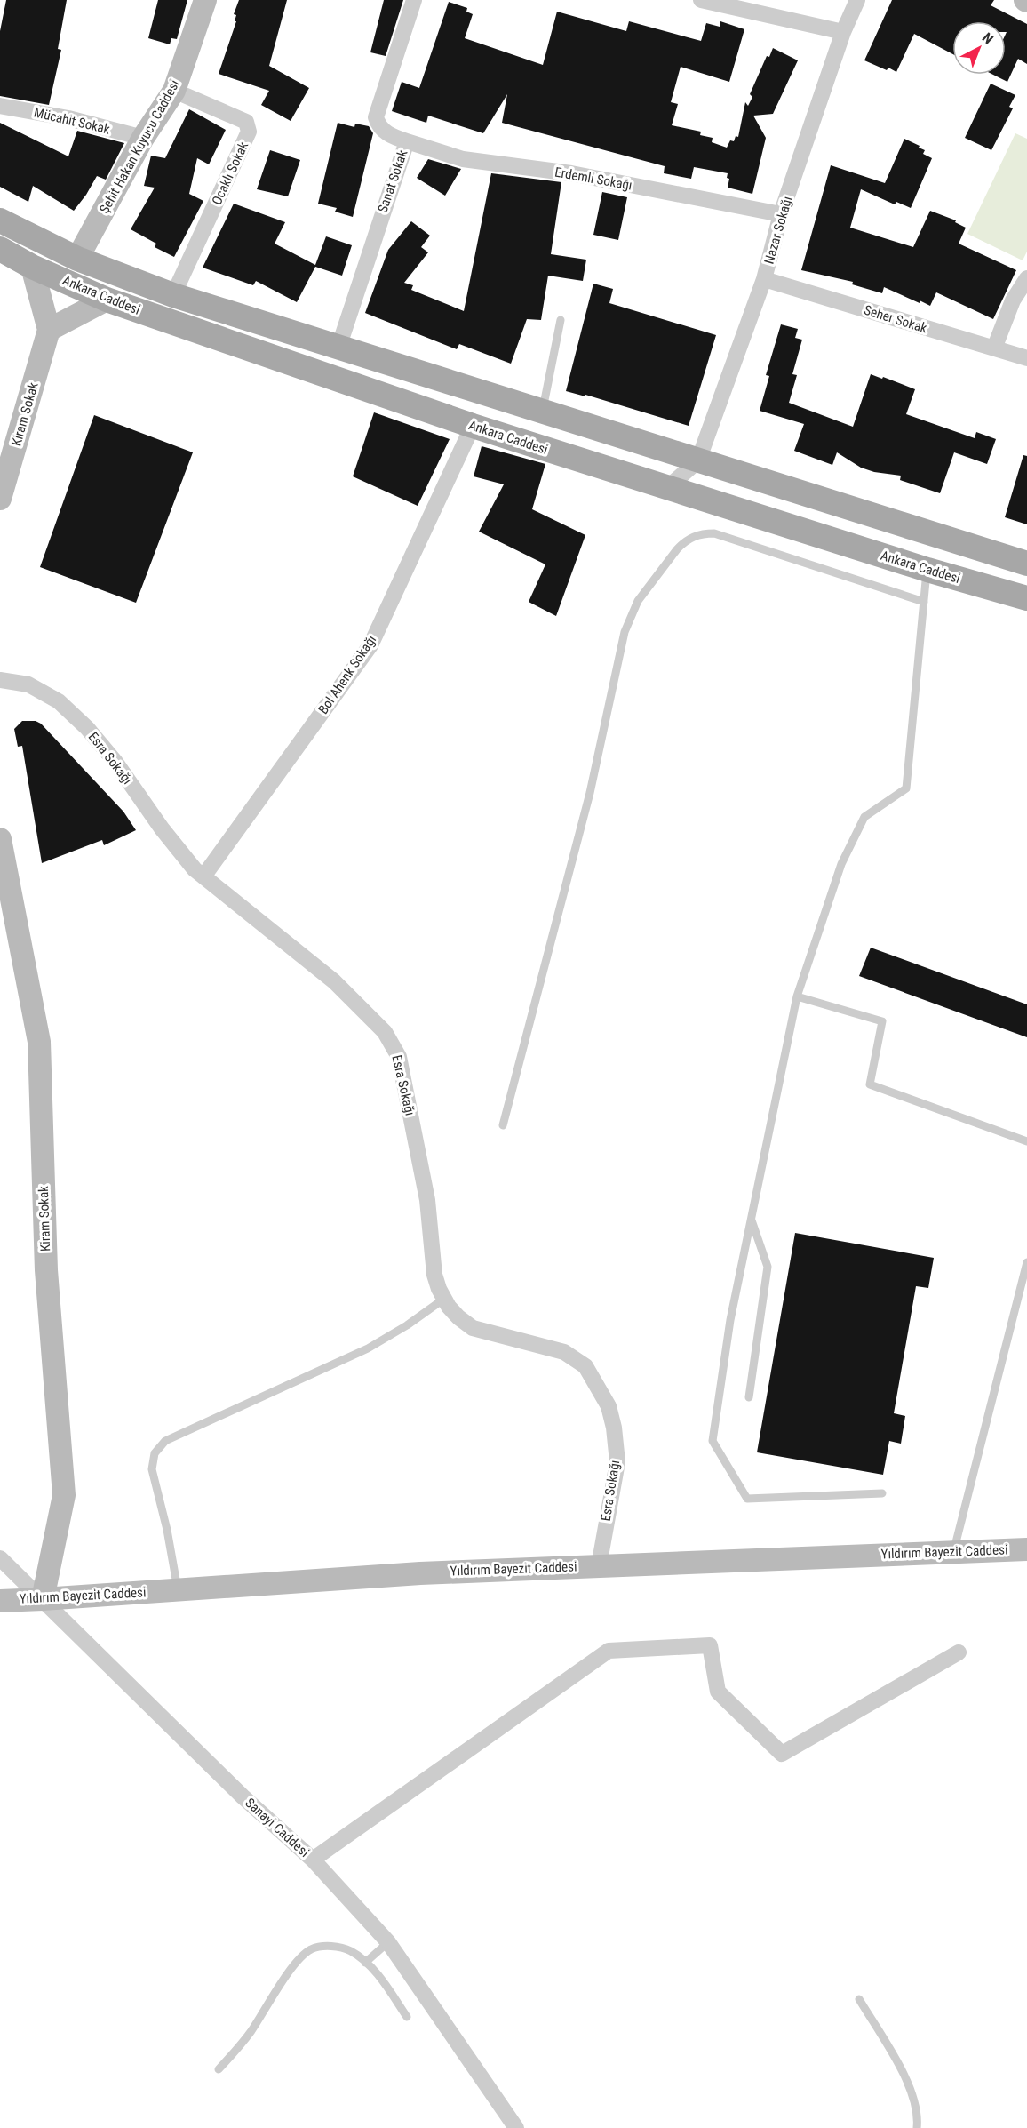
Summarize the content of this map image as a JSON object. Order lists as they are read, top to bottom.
{
  "streets": {
    "main road": ["Ankara Caddesi"],
    "street": [
      "Mücahit Sokak",
      "Şehit Hakan Kuyucu Caddesi",
      "Ocaklı Sokak",
      "Erdemli Sokağı",
      "Sanat Sokak",
      "Nazar Sokağı",
      "Seher Sokak",
      "Kiram Sokak",
      "Bol Ahenk Sokağı",
      "Esra Sokağı",
      "Yıldırım Bayezit Caddesi",
      "Sanayi Caddesi"
    ]
  },
  "crossings": [
    ["Mücahit Sokak", "Şehit Hakan Kuyucu Caddesi"],
    ["Şehit Hakan Kuyucu Caddesi", "Ocaklı Sokak"],
    ["Şehit Hakan Kuyucu Caddesi", "Ankara Caddesi"],
    ["Ocaklı Sokak", "Ankara Caddesi"],
    ["Erdemli Sokağı", "Sanat Sokak"],
    ["Erdemli Sokağı", "Nazar Sokağı"],
    ["Sanat Sokak", "Ankara Caddesi"],
    ["Nazar Sokağı", "Ankara Caddesi"],
    ["Nazar Sokağı", "Seher Sokak"],
    ["Ankara Caddesi", "Bol Ahenk Sokağı"],
    ["Kiram Sokak", "Yıldırım Bayezit Caddesi"],
    ["Kiram Sokak", "Sanayi Caddesi"],
    ["Bol Ahenk Sokağı", "Esra Sokağı"],
    ["Esra Sokağı", "Yıldırım Bayezit Caddesi"],
    ["Yıldırım Bayezit Caddesi", "Sanayi Caddesi"]
  ],
  "north": "top right"
}
